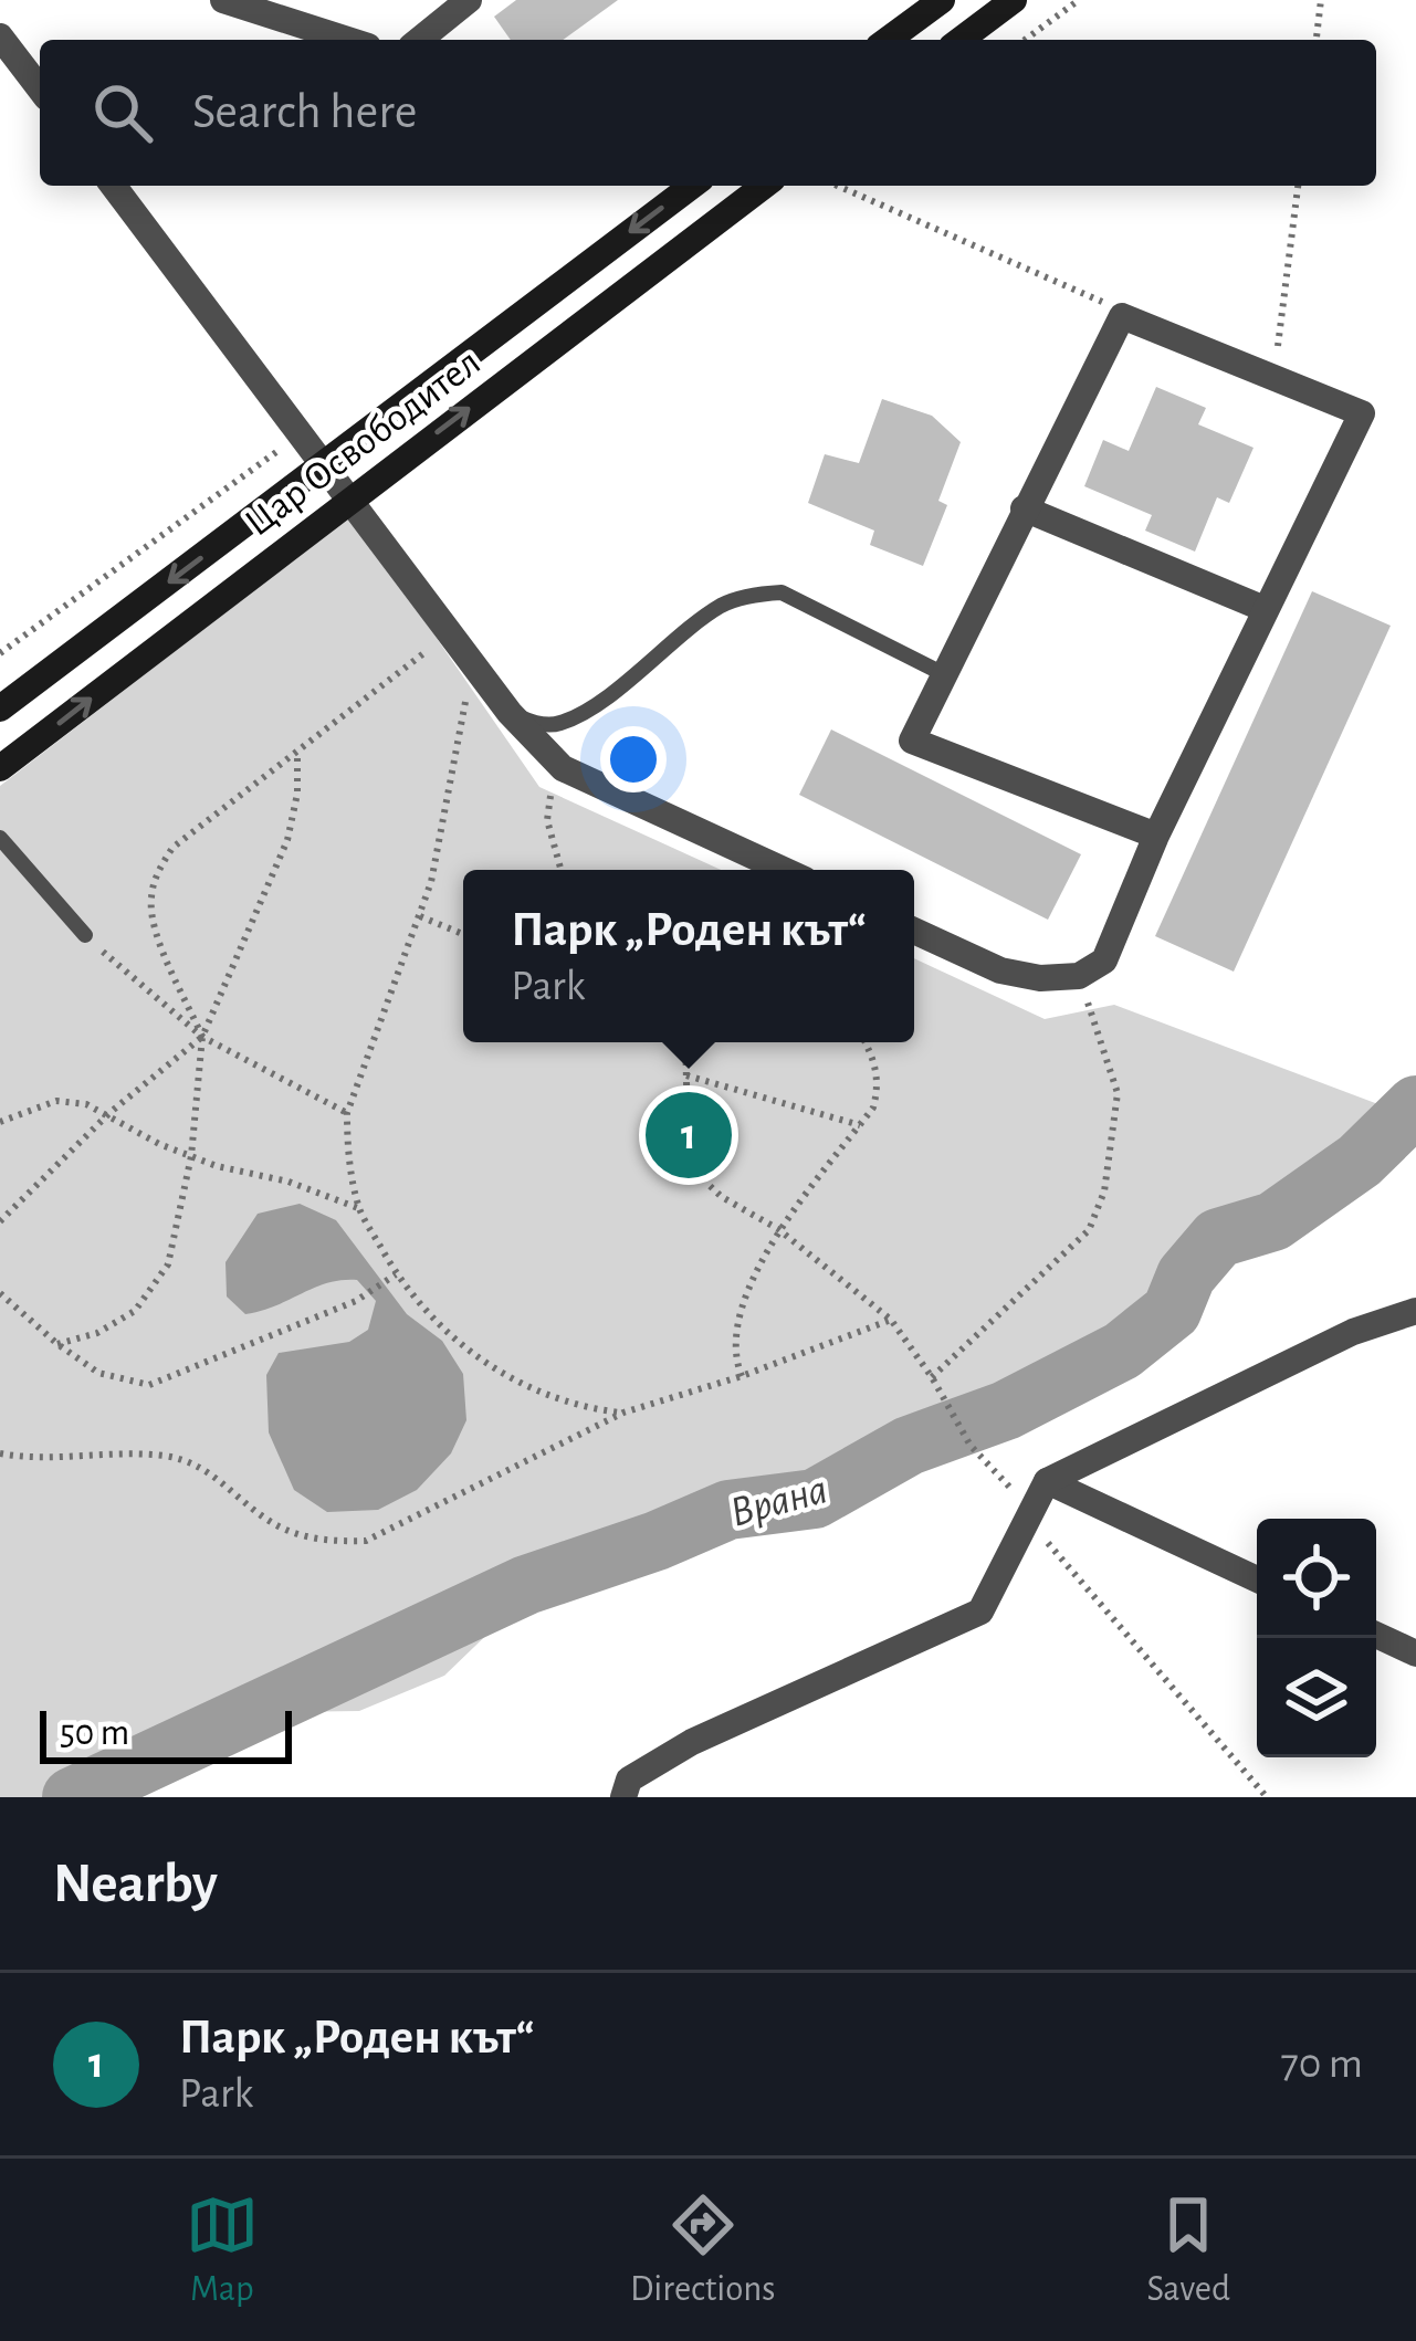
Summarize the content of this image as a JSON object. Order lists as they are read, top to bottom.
{
  "streets": {
    "street": ["Цар Освободител"]
  },
  "water": ["Врана"],
  "scale_bar": "50 m",
  "page": {
    "search": "Search here",
    "popup": ["Парк „Роден кът“", "Park"],
    "pins": "1",
    "scale": "50 m",
    "heading": "Nearby",
    "list": [
      {
        "mark": "1",
        "name": "Парк „Роден кът“",
        "note": "Park",
        "value": "70 m"
      }
    ],
    "nav": ["Map", "Directions", "Saved"]
  }
}
